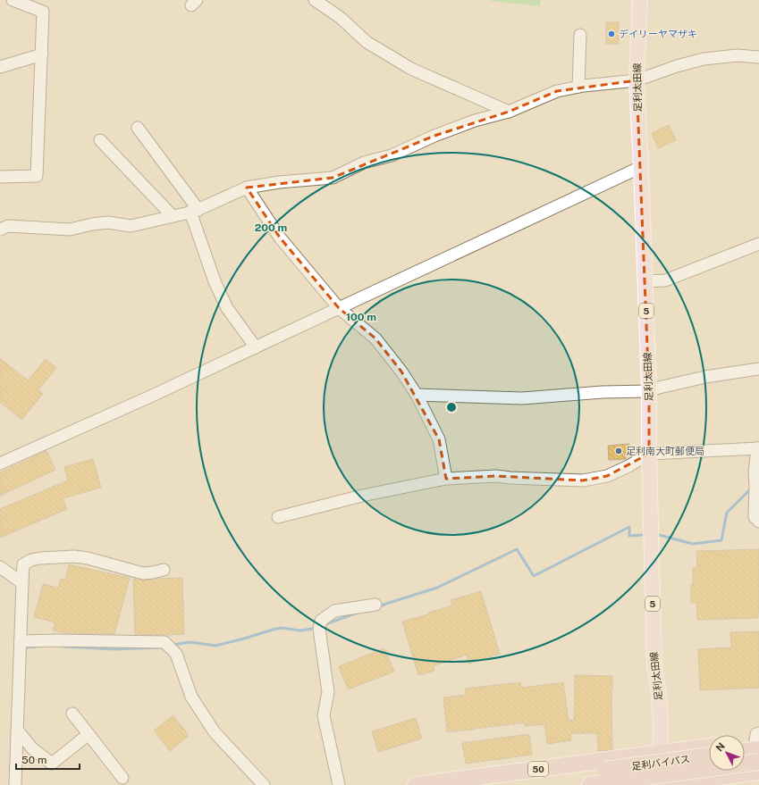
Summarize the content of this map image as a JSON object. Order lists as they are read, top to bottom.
{
  "streets": {
    "highway": ["足利バイパス", "50"],
    "main road": ["足利太田線", "5"]
  },
  "crossings": [
    ["足利太田線", "50"],
    ["足利バイパス", "50"]
  ],
  "places": ["デイリーヤマザキ", "足利南大町郵便局"],
  "scale_bar": "50 m",
  "north": "top left",
  "rings": ["200 m", "100 m"]
}
